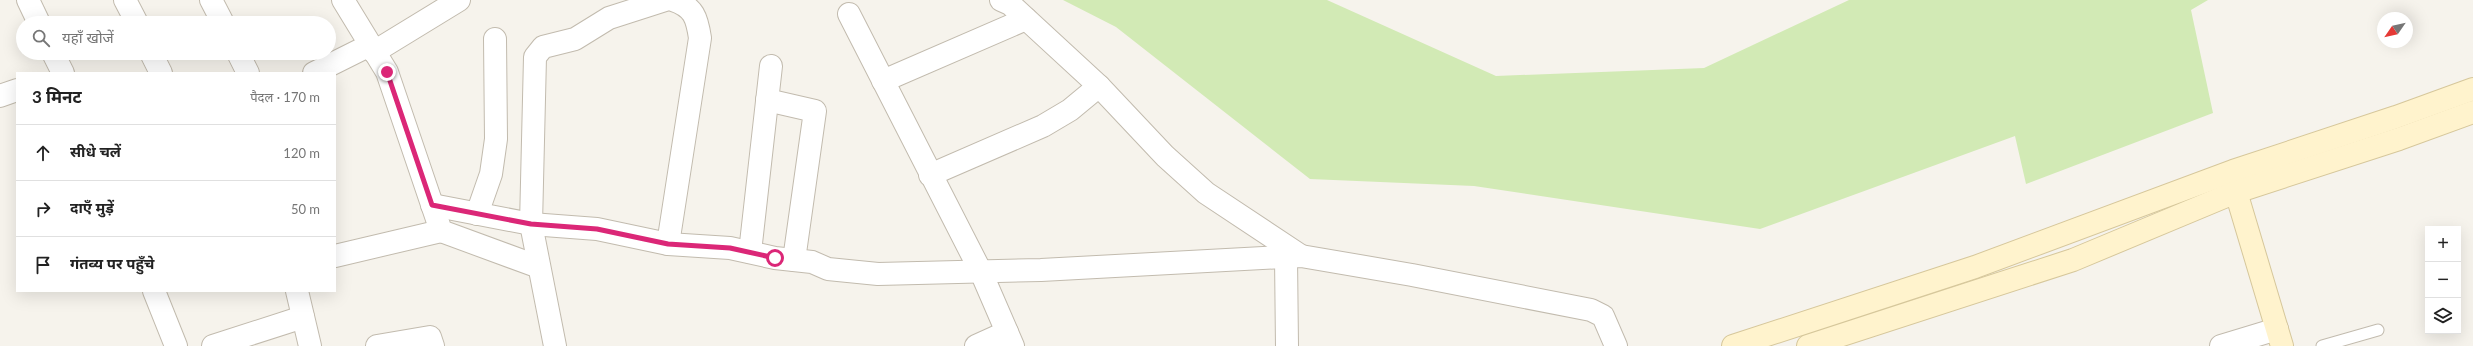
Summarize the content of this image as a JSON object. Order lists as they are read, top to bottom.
{
  "north": "bottom left",
  "page": {
    "search": "यहाँ खोजें",
    "heading": ["3 मिनट", "पैदल · 170 m"],
    "list": [
      ["सीधे चलें", "120 m"],
      ["दाएँ मुड़ें", "50 m"],
      "गंतव्य पर पहुँचे"
    ],
    "map_buttons": ["+", "−"]
  }
}
